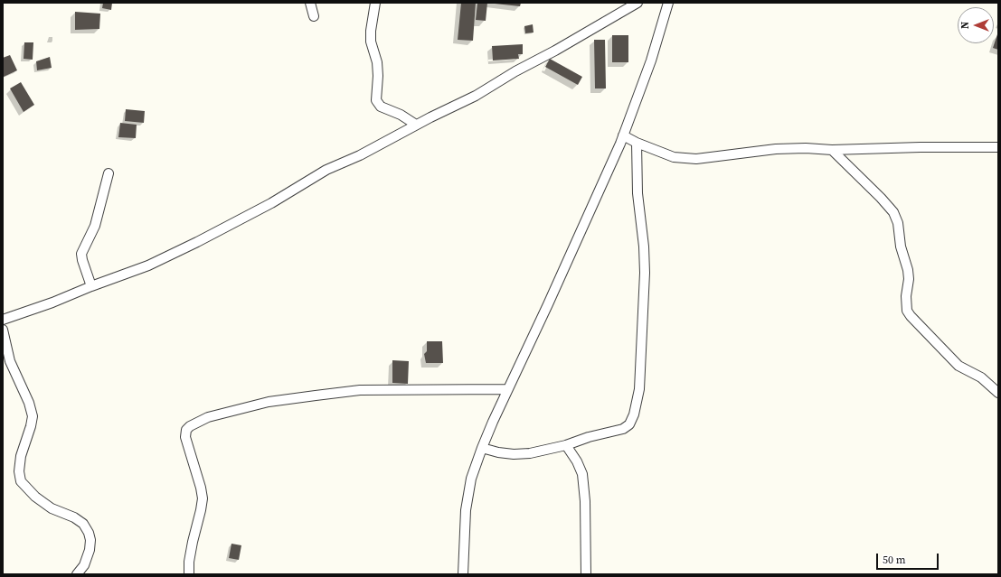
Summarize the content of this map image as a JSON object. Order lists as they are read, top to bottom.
{
  "scale_bar": "50 m",
  "north": "left"
}
